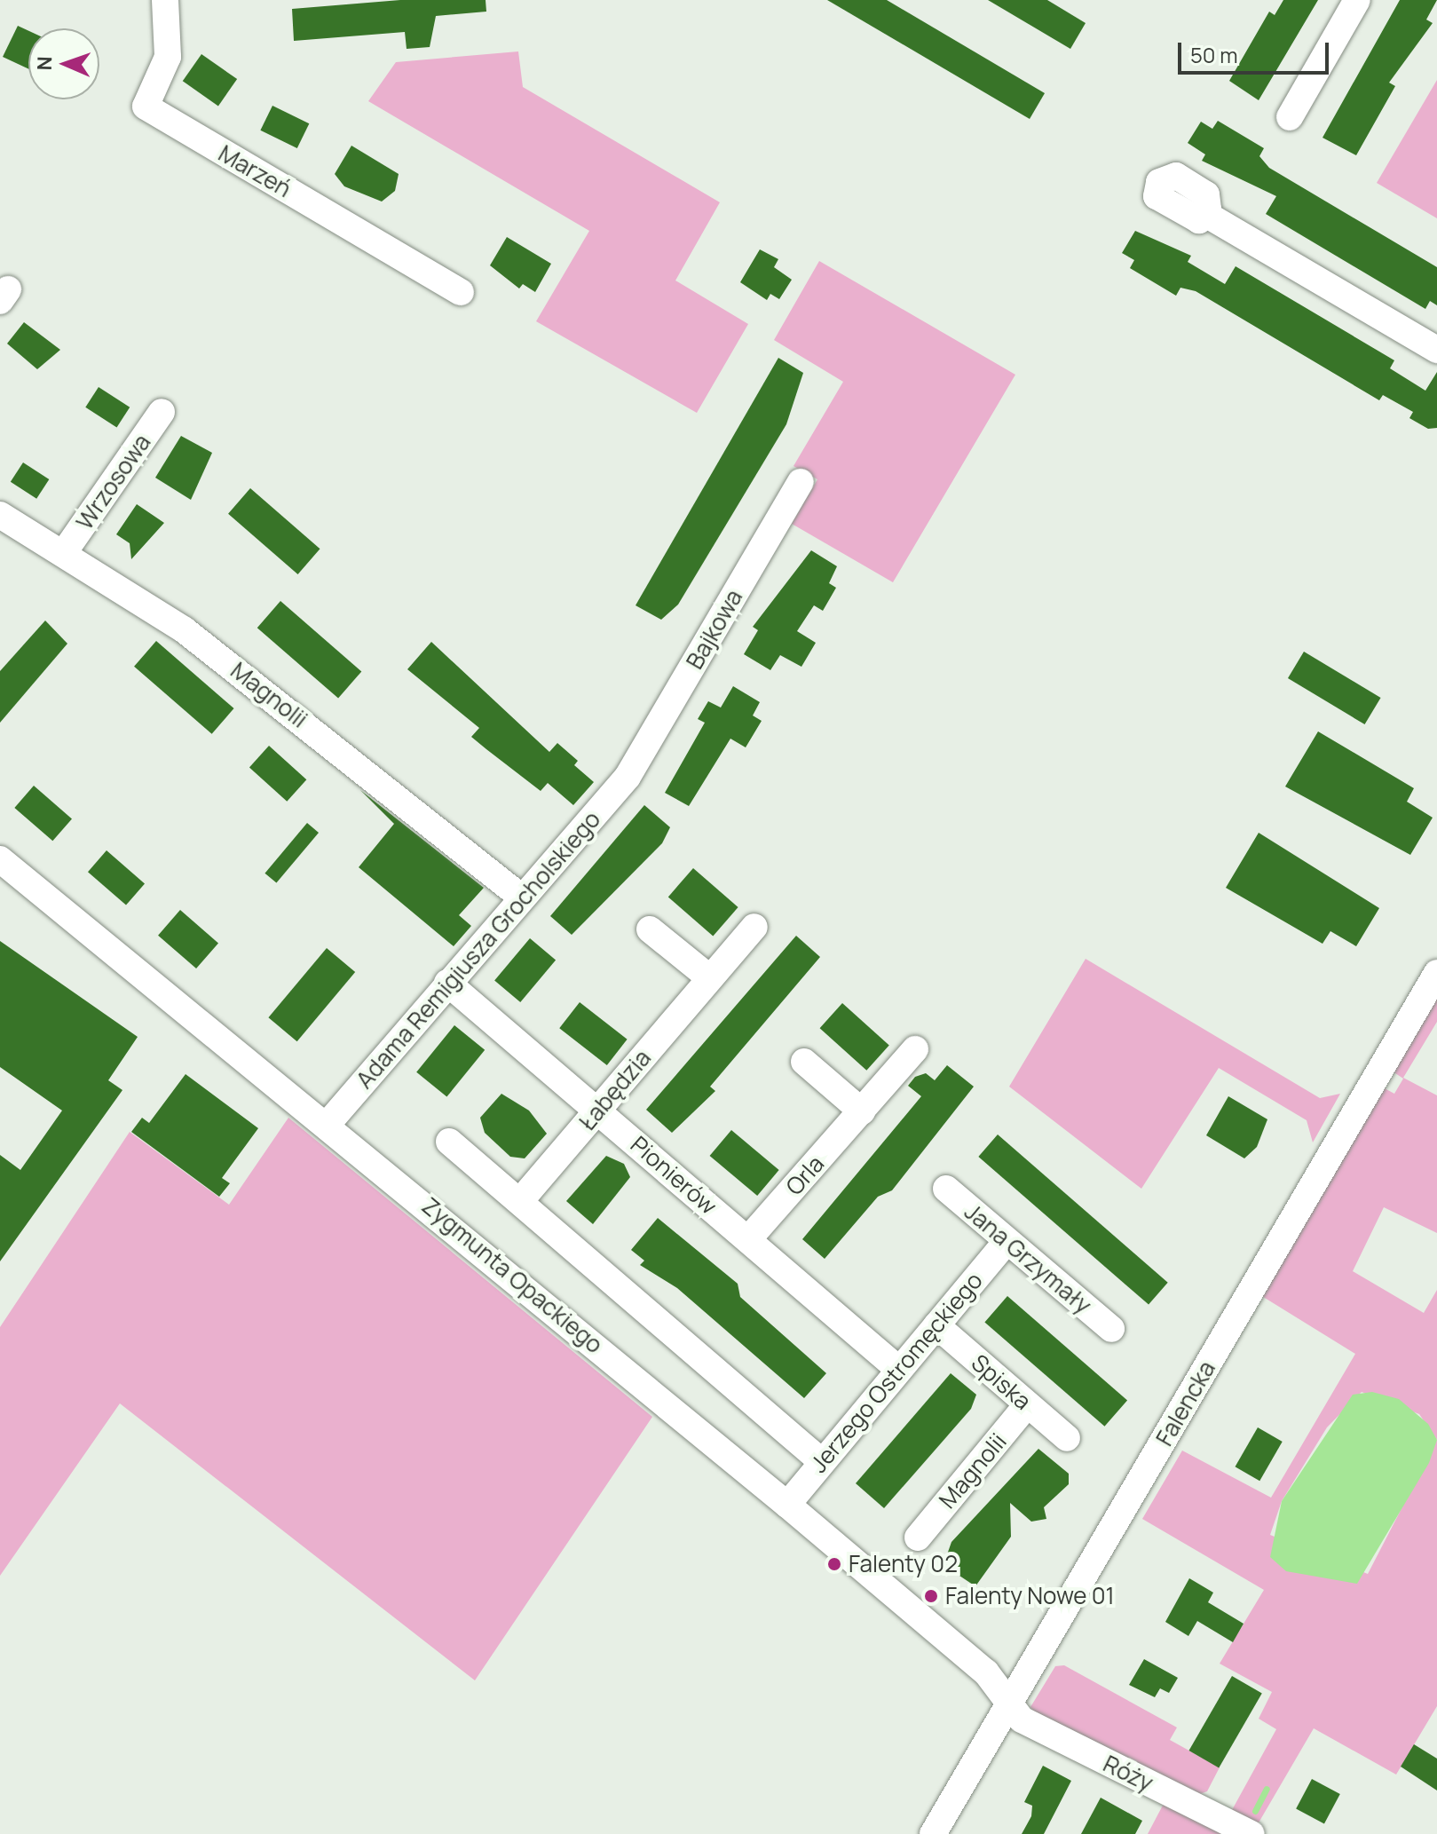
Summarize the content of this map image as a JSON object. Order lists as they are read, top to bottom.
{
  "streets": {
    "street": [
      "Marzeń",
      "Wrzosowa",
      "Bajkowa",
      "Magnolii",
      "Adama Remigiusza Grocholskiego",
      "Łabędzia",
      "Pionierów",
      "Orla",
      "Jana Grzymały",
      "Zygmunta Opackiego",
      "Jerzego Ostromęckiego",
      "Spiska",
      "Falencka",
      "Róży"
    ]
  },
  "crossings": [
    ["Wrzosowa", "Magnolii"],
    ["Bajkowa", "Adama Remigiusza Grocholskiego"],
    ["Magnolii", "Adama Remigiusza Grocholskiego"],
    ["Magnolii", "Spiska"],
    ["Adama Remigiusza Grocholskiego", "Pionierów"],
    ["Adama Remigiusza Grocholskiego", "Zygmunta Opackiego"],
    ["Łabędzia", "Pionierów"],
    ["Pionierów", "Orla"],
    ["Pionierów", "Jerzego Ostromęckiego"],
    ["Jana Grzymały", "Jerzego Ostromęckiego"],
    ["Zygmunta Opackiego", "Jerzego Ostromęckiego"],
    ["Zygmunta Opackiego", "Falencka"],
    ["Zygmunta Opackiego", "Róży"],
    ["Jerzego Ostromęckiego", "Spiska"],
    ["Falencka", "Róży"]
  ],
  "places": ["Falenty 02", "Falenty Nowe 01"],
  "scale_bar": "50 m",
  "north": "left"
}
